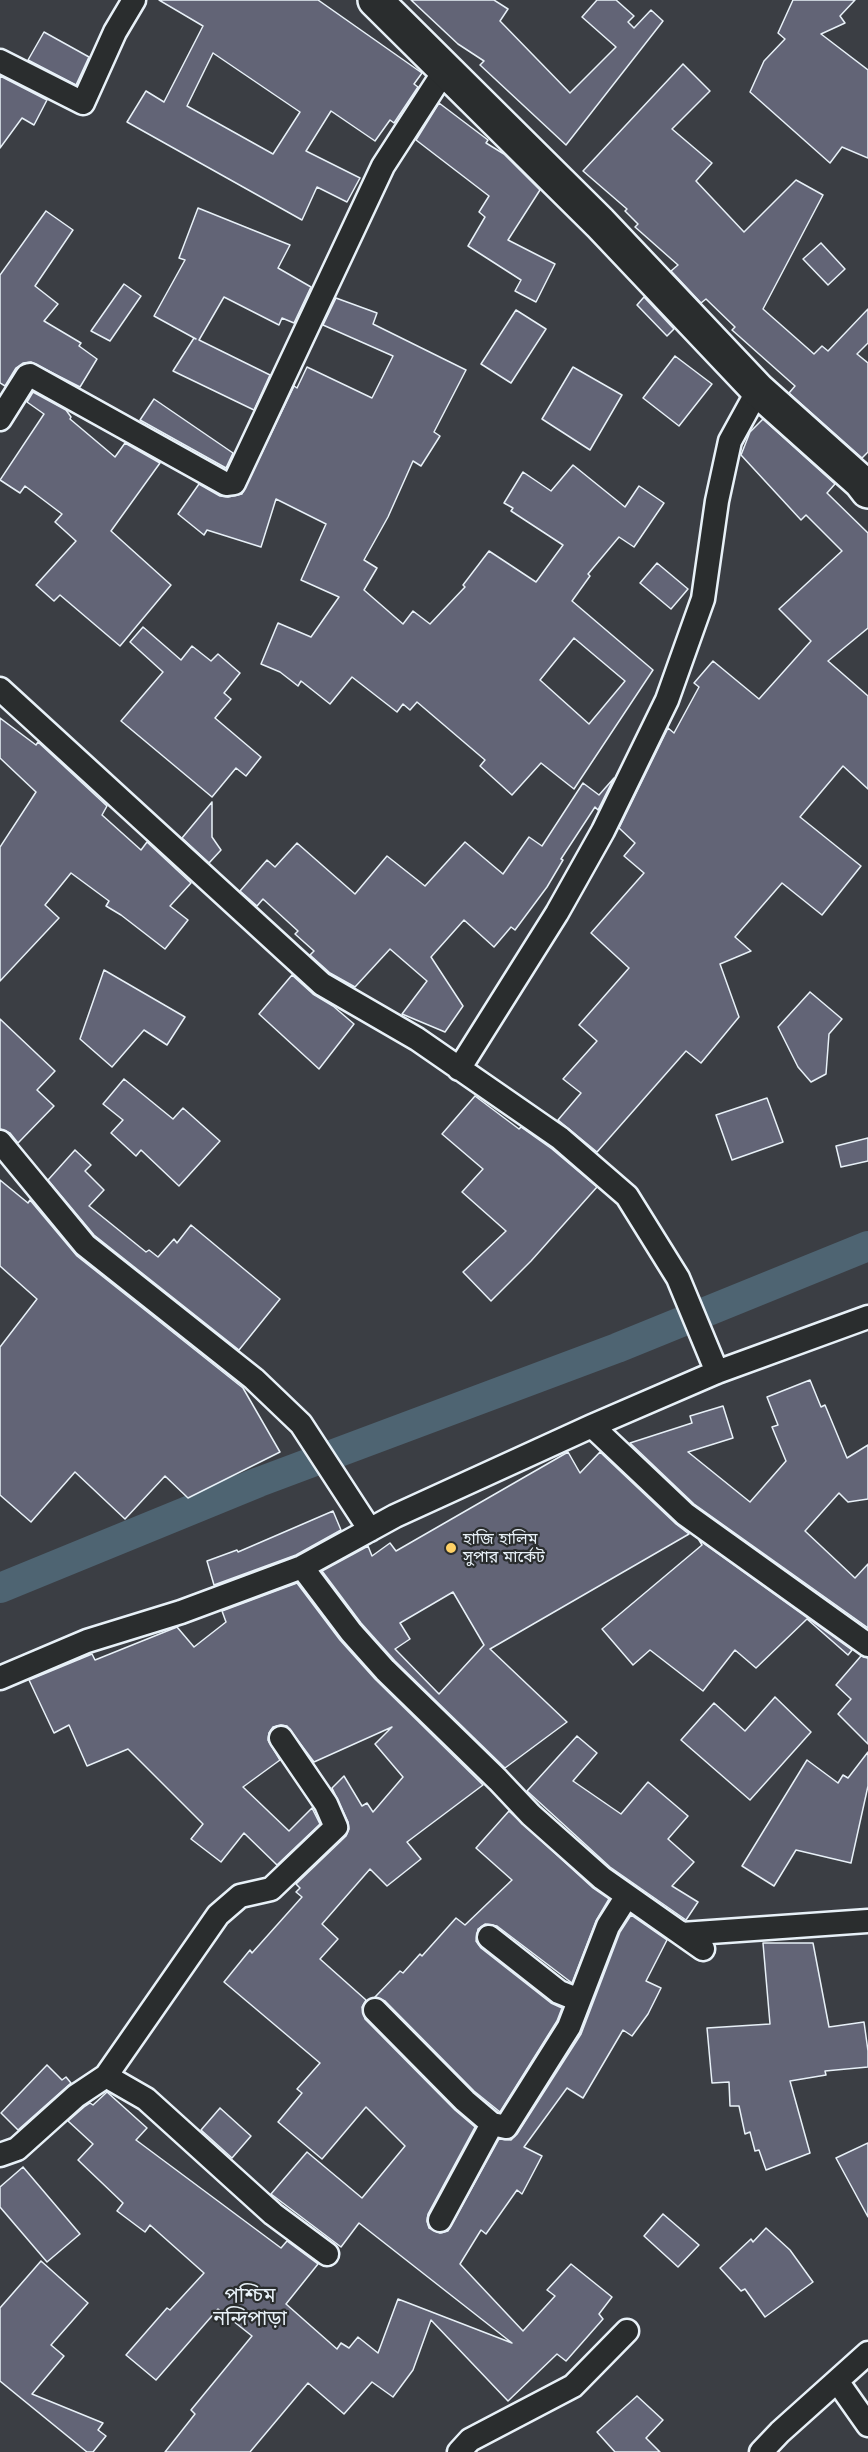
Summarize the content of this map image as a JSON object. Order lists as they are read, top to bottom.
{
  "districts": ["পশ্চিম নন্দিপাড়া"],
  "places": ["হাজি হালিম সুপার মার্কেট"]
}
